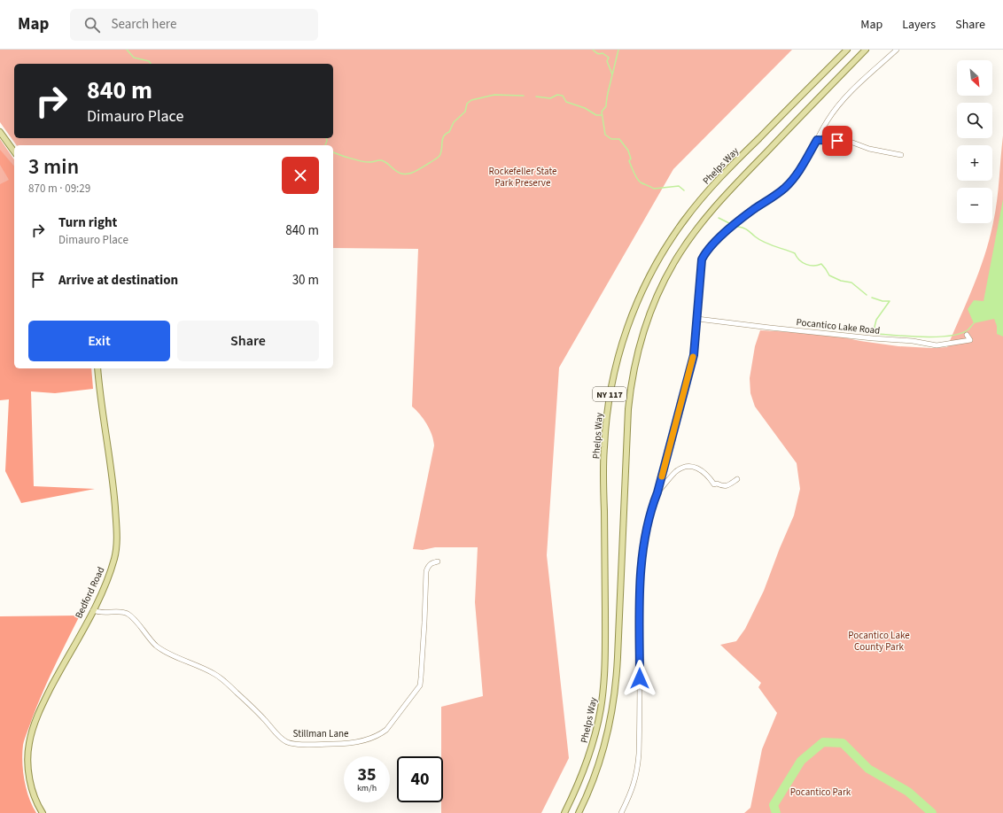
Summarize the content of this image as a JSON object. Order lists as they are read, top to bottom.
{
  "streets": {
    "main road": ["Phelps Way", "NY 117", "Bedford Road"],
    "street": ["Pocantico Lake Road", "Stillman Lane"]
  },
  "crossings": [
    ["Bedford Road", "Stillman Lane"]
  ],
  "parks": ["Rockefeller State Park Preserve", "Pocantico Lake County Park", "Pocantico Park"],
  "north": "bottom right",
  "page": {
    "header": "Map",
    "search": "Search here",
    "nav": ["Map", "Layers", "Share"],
    "map_buttons": ["+", "−"],
    "turn": ["840 m", "Dimauro Place"],
    "heading": ["3 min", "870 m · 09:29"],
    "list": [
      {
        "name": "Turn right",
        "note": "Dimauro Place",
        "value": "840 m"
      },
      {
        "name": "Arrive at destination",
        "value": "30 m"
      }
    ],
    "buttons": ["Exit", "Share"],
    "speed": "35 km/h",
    "limit": "40"
  }
}
